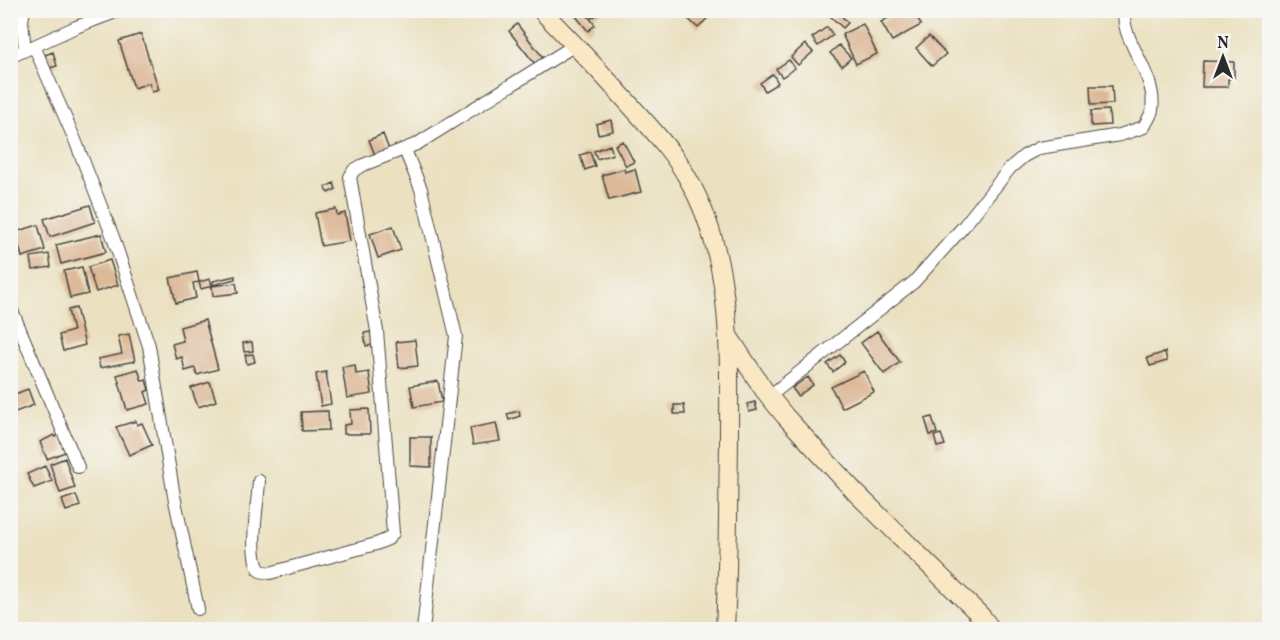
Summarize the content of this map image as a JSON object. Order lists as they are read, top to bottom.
{
  "north": "top"
}
